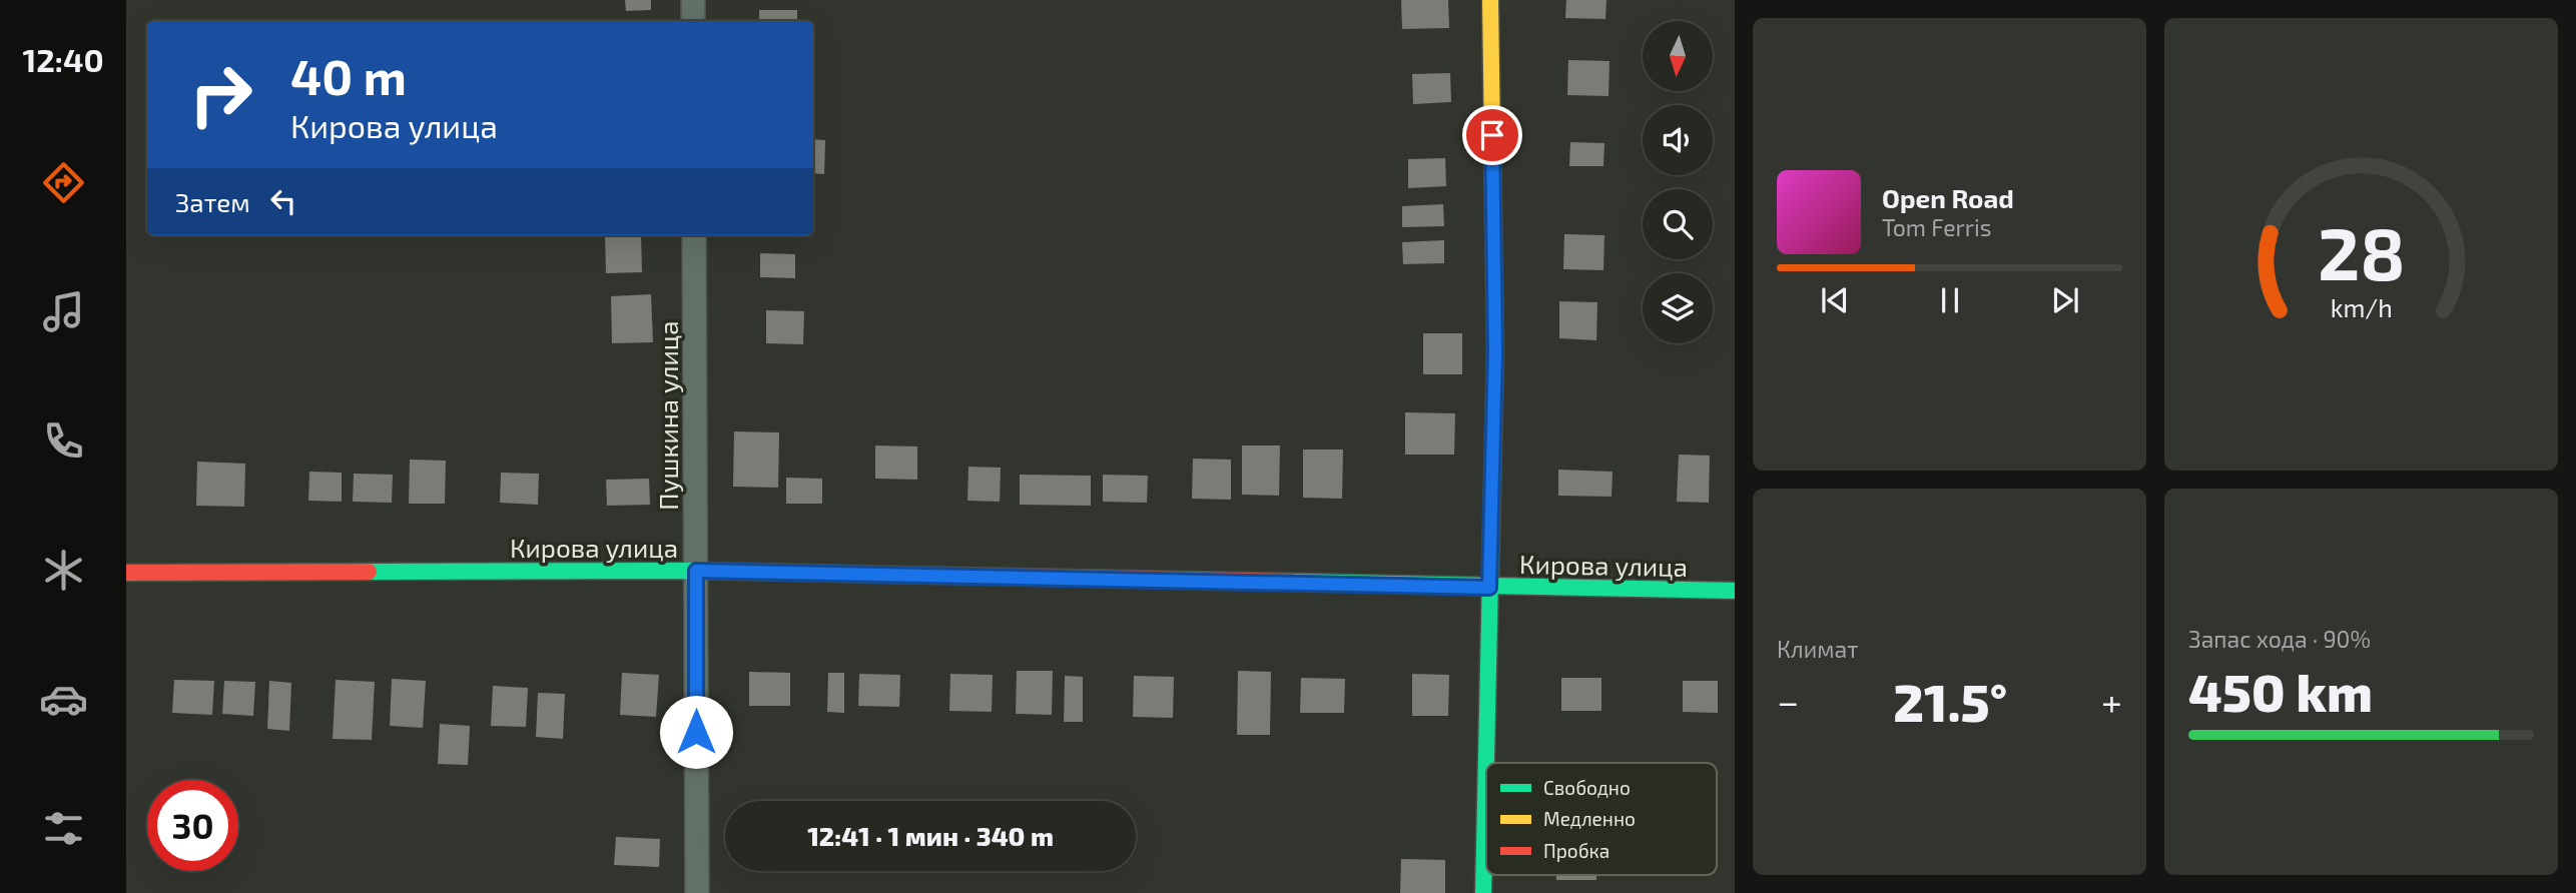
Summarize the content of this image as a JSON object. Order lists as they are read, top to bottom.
{
  "streets": {
    "street": ["Пушкина улица", "Кирова улица"]
  },
  "crossings": [
    ["Пушкина улица", "Кирова улица"]
  ],
  "legend": ["Свободно", "Медленно", "Пробка"],
  "north": "bottom",
  "page": {
    "tabs": "12:40",
    "turn": ["40 m", "Кирова улица"],
    "then": "Затем",
    "song": ["Open Road", "Tom Ferris"],
    "tile": [
      "Климат",
      ["Запас хода · 90%", "450 km"]
    ],
    "heat": ["−", "21.5°", "+"],
    "limit": "30",
    "trip": "12:41 · 1 мин · 340 m",
    "gauge": ["28", "km/h"]
  }
}
